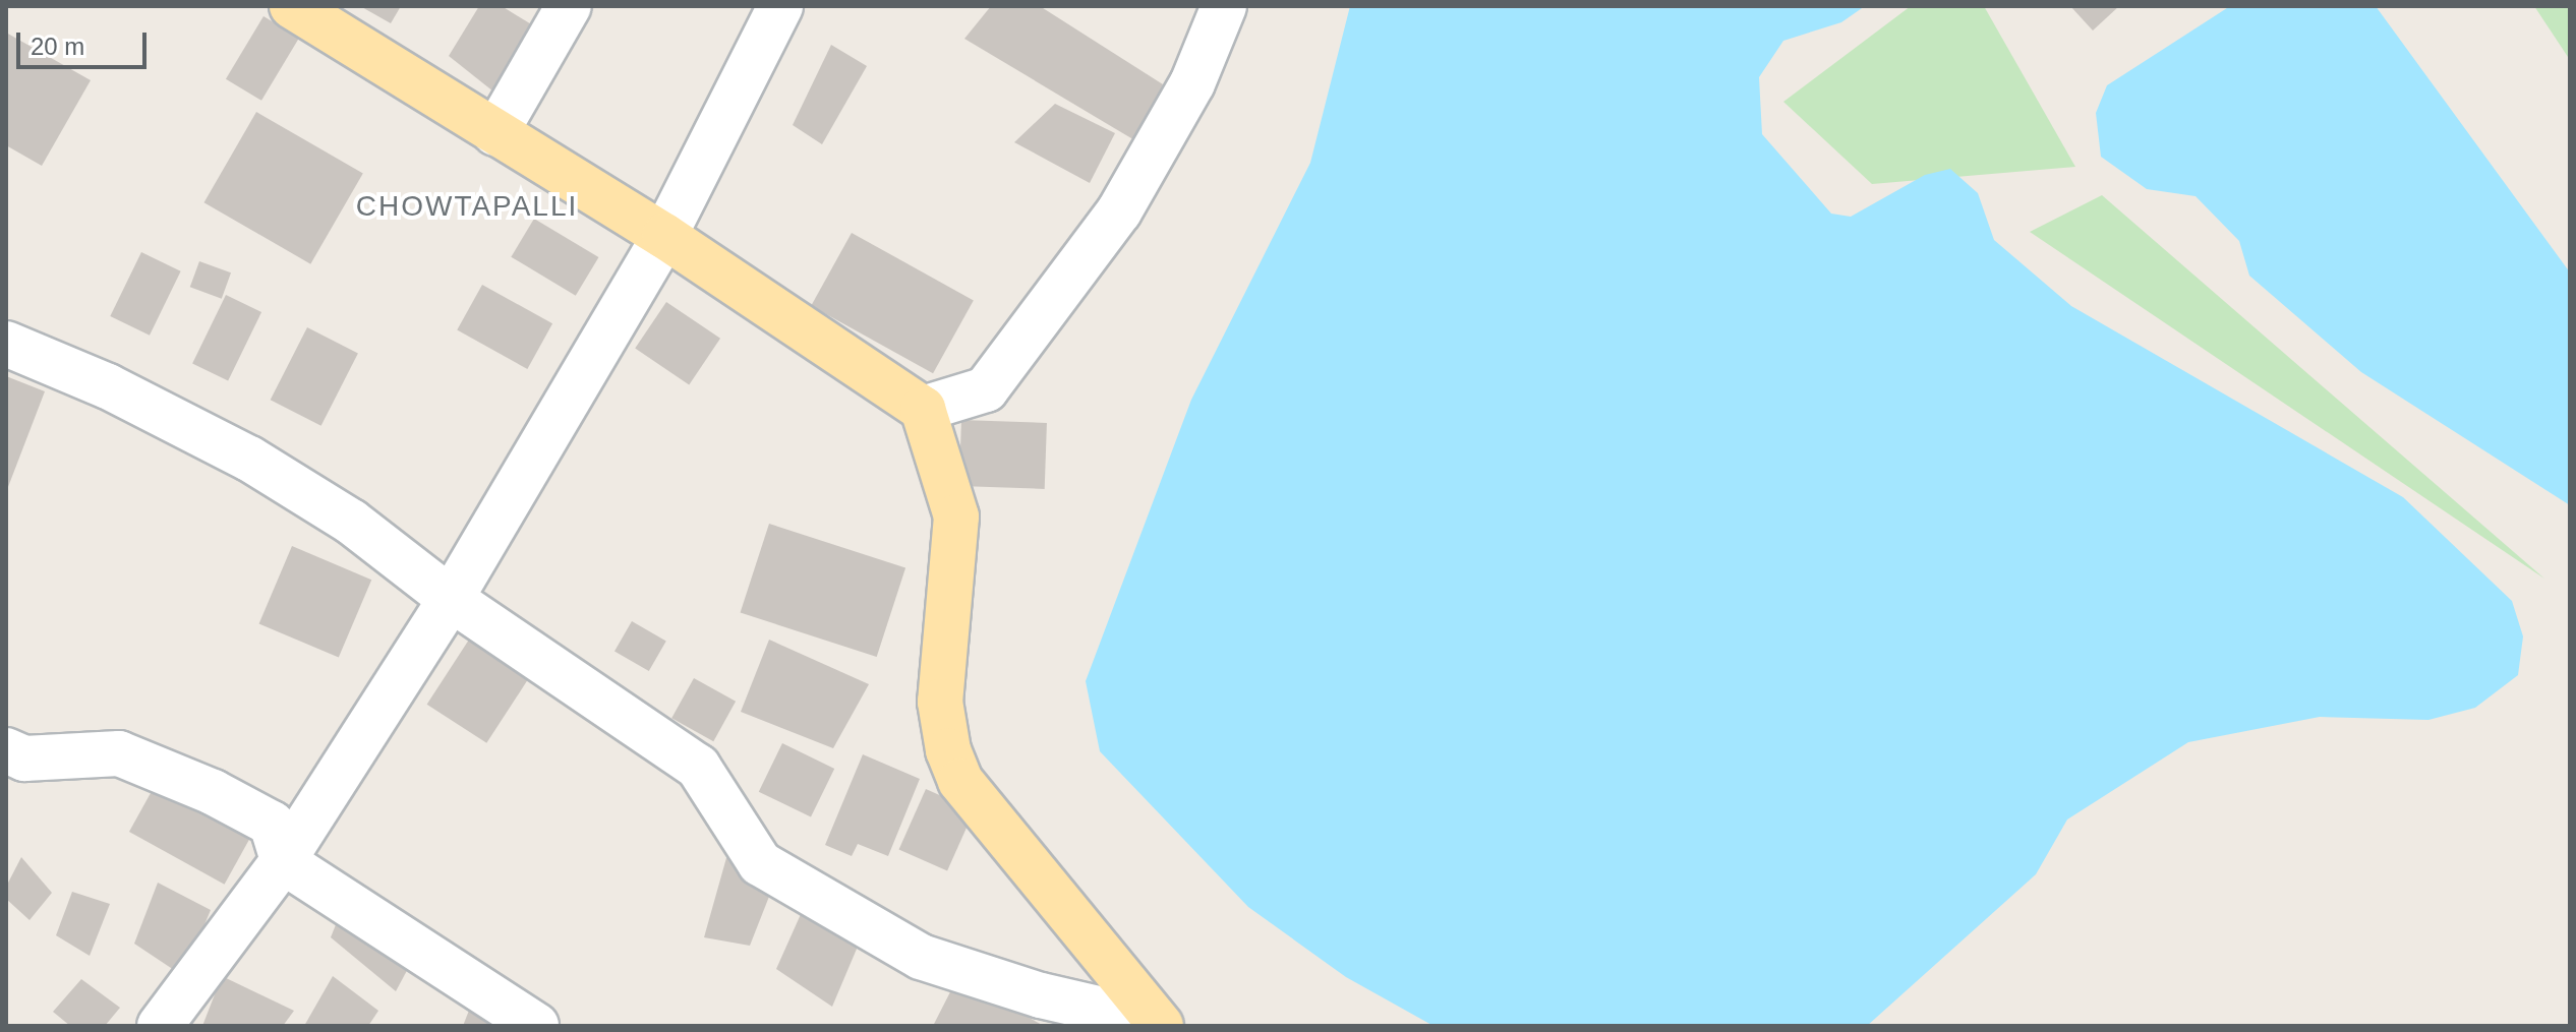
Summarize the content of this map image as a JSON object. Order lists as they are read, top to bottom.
{
  "districts": ["CHOWTAPALLI"],
  "scale_bar": "20 m"
}
